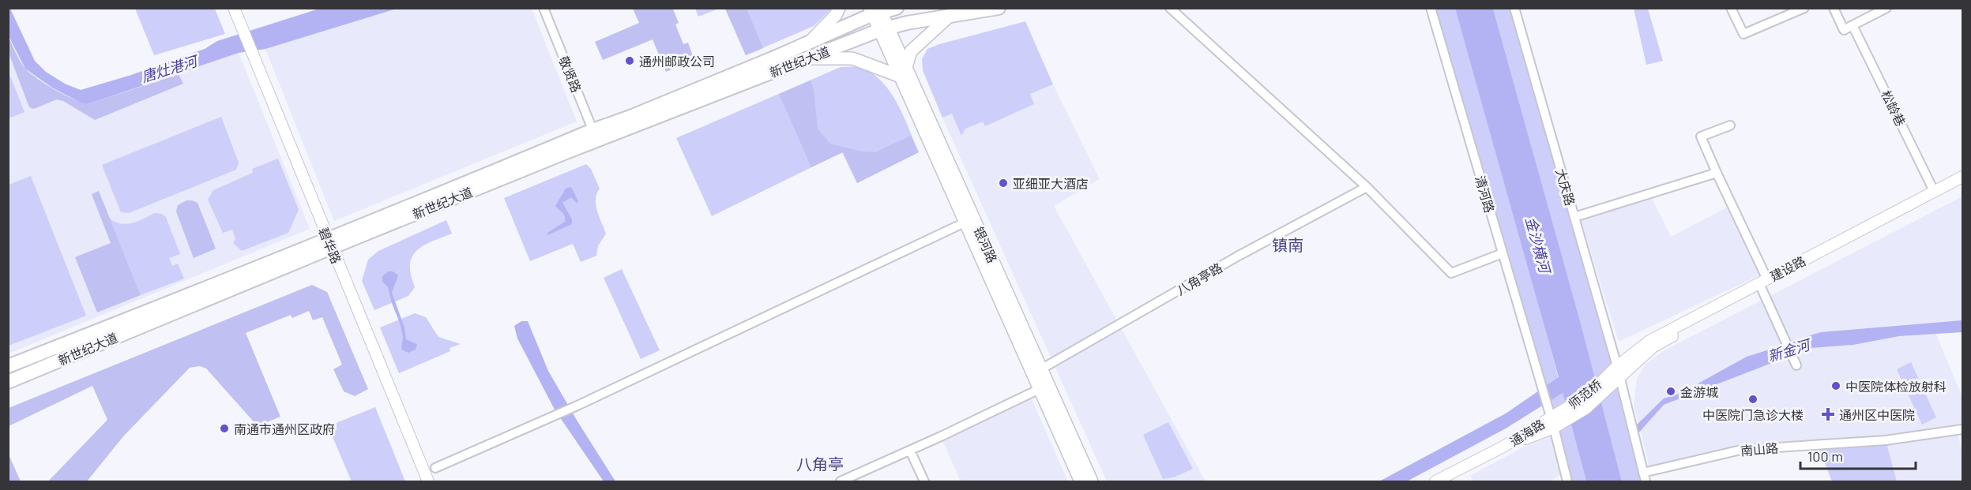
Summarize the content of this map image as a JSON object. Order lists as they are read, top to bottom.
{
  "streets": {
    "main road": ["新世纪大道", "银河路"],
    "street": [
      "敬贤路",
      "松龄巷",
      "大庆路",
      "清河路",
      "碧华路",
      "建设路",
      "八角亭路",
      "师范桥",
      "通海路",
      "南山路"
    ]
  },
  "crossings": [
    ["新世纪大道", "敬贤路"],
    ["新世纪大道", "银河路"],
    ["新世纪大道", "碧华路"],
    ["松龄巷", "建设路"],
    ["大庆路", "建设路"],
    ["大庆路", "师范桥"],
    ["大庆路", "南山路"],
    ["清河路", "师范桥"],
    ["清河路", "通海路"],
    ["银河路", "八角亭路"],
    ["建设路", "师范桥"],
    ["师范桥", "通海路"]
  ],
  "districts": ["镇南", "八角亭"],
  "water": ["唐灶港河", "金沙横河", "新金河"],
  "places": {
    "other": [
      "通州邮政公司",
      "亚细亚大酒店",
      "中医院体检放射科",
      "金游城",
      "中医院门急诊大楼",
      "南通市通州区政府"
    ],
    "health": ["通州区中医院"]
  },
  "scale_bar": "100 m"
}
